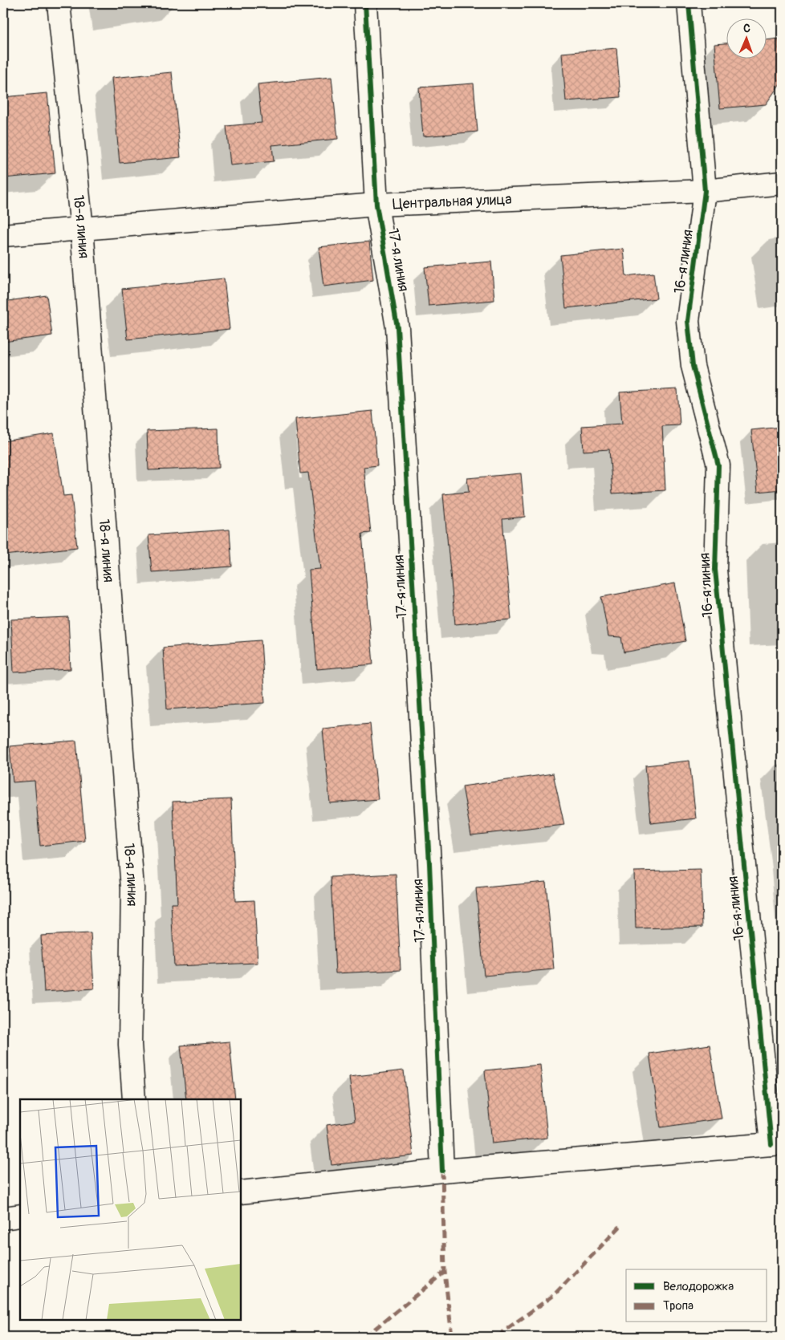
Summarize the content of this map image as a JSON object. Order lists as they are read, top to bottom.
{
  "streets": {
    "street": [
      "Центральная улица",
      "18-я линия",
      "17-я линия",
      "16-я линия"
    ]
  },
  "crossings": [
    ["Центральная улица", "18-я линия"],
    ["Центральная улица", "17-я линия"],
    ["Центральная улица", "16-я линия"]
  ],
  "legend": ["Велодорожка", "Тропа"],
  "north": "top"
}
